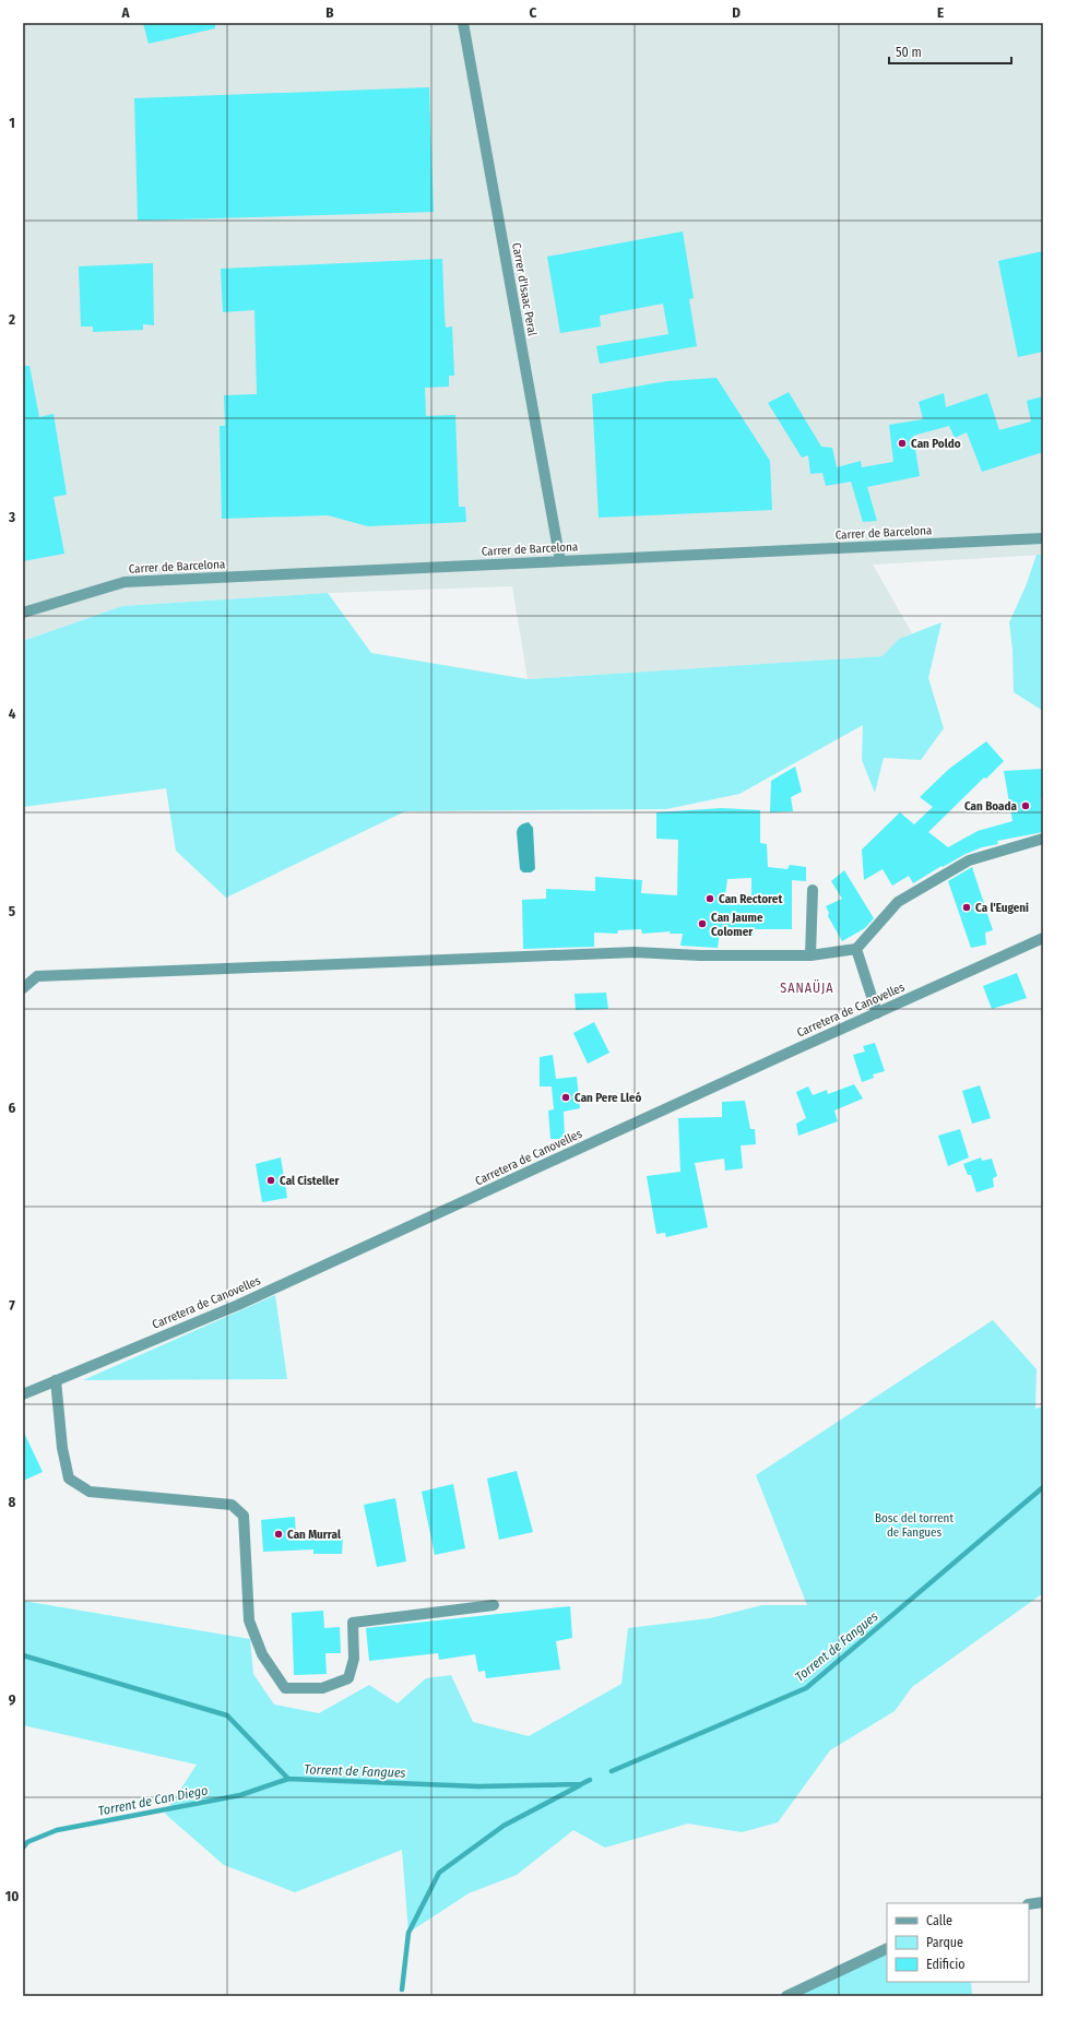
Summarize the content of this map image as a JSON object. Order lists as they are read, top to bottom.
{
  "streets": {
    "street": ["Carrer d'Isaac Peral", "Carrer de Barcelona", "Carretera de Canovelles"]
  },
  "crossings": [
    ["Carrer d'Isaac Peral", "Carrer de Barcelona"]
  ],
  "districts": ["SANAÜJA"],
  "water": ["Torrent de Fangues", "Torrent de Can Diego"],
  "parks": ["Bosc del torrent de Fangues"],
  "places": [
    "Can Poldo",
    "Can Boada",
    "Can Rectoret",
    "Ca l'Eugeni",
    "Can Jaume Colomer",
    "Can Pere Lleó",
    "Cal Cisteller",
    "Can Murral"
  ],
  "legend": ["Calle", "Parque", "Edificio"],
  "scale_bar": "50 m",
  "grid": {
    "columns": [
      "A",
      "B",
      "C",
      "D",
      "E"
    ],
    "rows": [
      "1",
      "2",
      "3",
      "4",
      "5",
      "6",
      "7",
      "8",
      "9",
      "10"
    ]
  }
}
